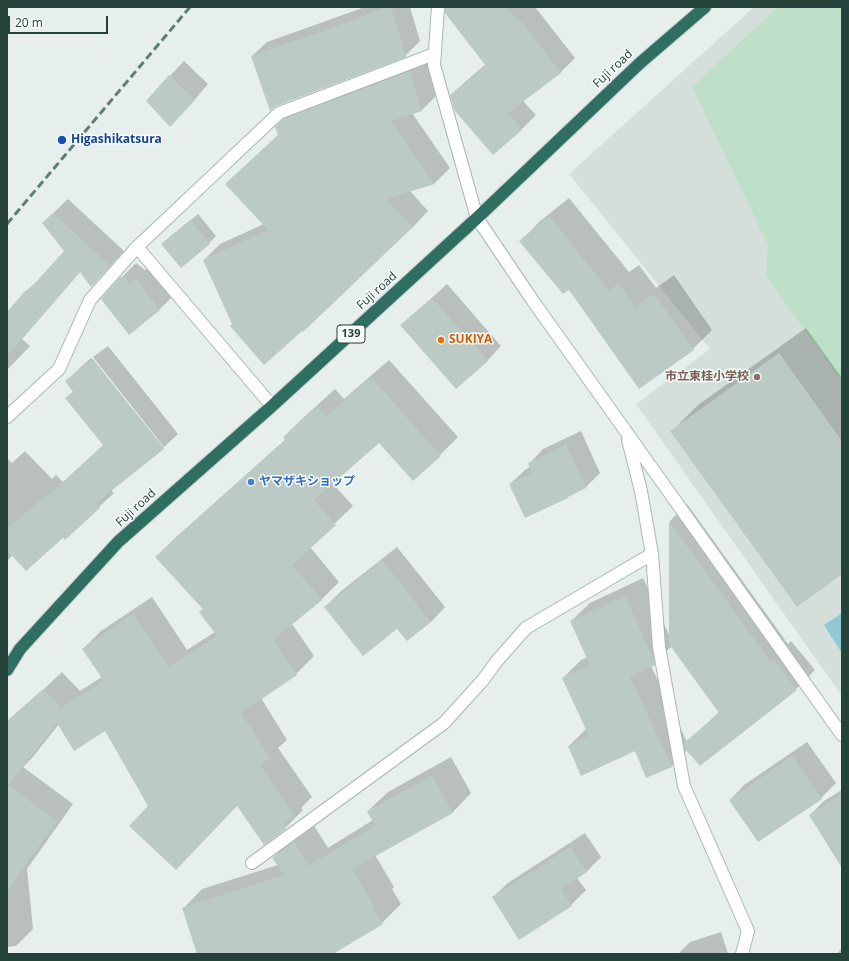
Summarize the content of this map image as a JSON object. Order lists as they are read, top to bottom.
{
  "streets": {
    "highway": ["Fuji road", "139"]
  },
  "places": [
    "Higashikatsura",
    "SUKIYA",
    "市立東桂小学校",
    "ヤマザキショップ"
  ],
  "scale_bar": "20 m"
}
